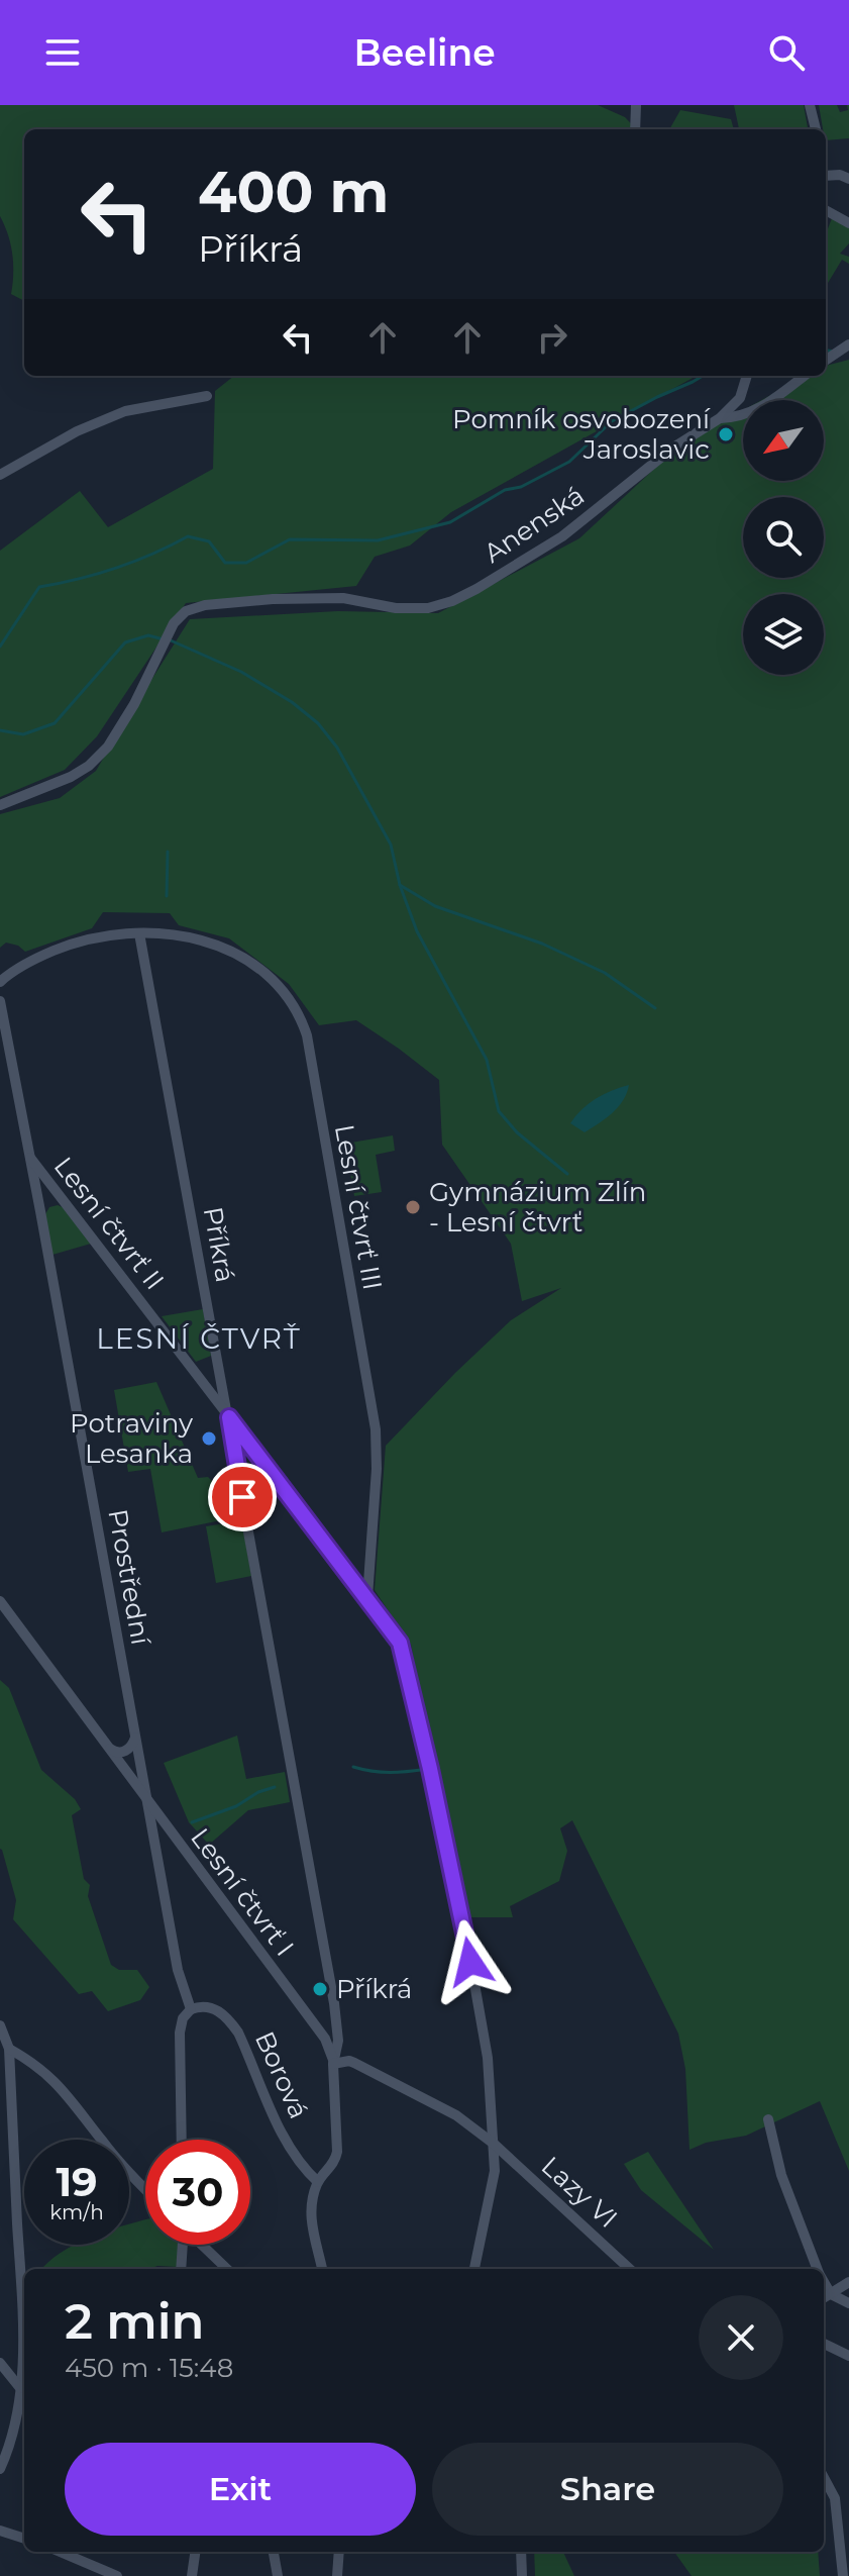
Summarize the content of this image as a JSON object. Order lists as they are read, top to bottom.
{
  "streets": {
    "street": [
      "Anenská",
      "Lesní čtvrť III",
      "Lesní čtvrť II",
      "Příkrá",
      "Prostřední",
      "Lesní čtvrť I",
      "Borová",
      "Lazy VI"
    ]
  },
  "crossings": [
    ["Lesní čtvrť III", "Lesní čtvrť II"],
    ["Lesní čtvrť III", "Příkrá"],
    ["Lesní čtvrť II", "Příkrá"],
    ["Lesní čtvrť II", "Prostřední"],
    ["Lesní čtvrť II", "Lazy VI"],
    ["Příkrá", "Lesní čtvrť I"],
    ["Příkrá", "Borová"],
    ["Prostřední", "Lesní čtvrť I"],
    ["Prostřední", "Borová"]
  ],
  "districts": ["LESNÍ ČTVRŤ"],
  "places": [
    "Pomník osvobození Jaroslavic",
    "Gymnázium Zlín - Lesní čtvrť",
    "Potraviny Lesanka",
    "Příkrá"
  ],
  "north": "bottom left",
  "page": {
    "header": "Beeline",
    "turn": ["400 m", "Příkrá"],
    "speed": "19 km/h",
    "limit": "30",
    "heading": ["2 min", "450 m · 15:48"],
    "buttons": ["Exit", "Share"]
  }
}
